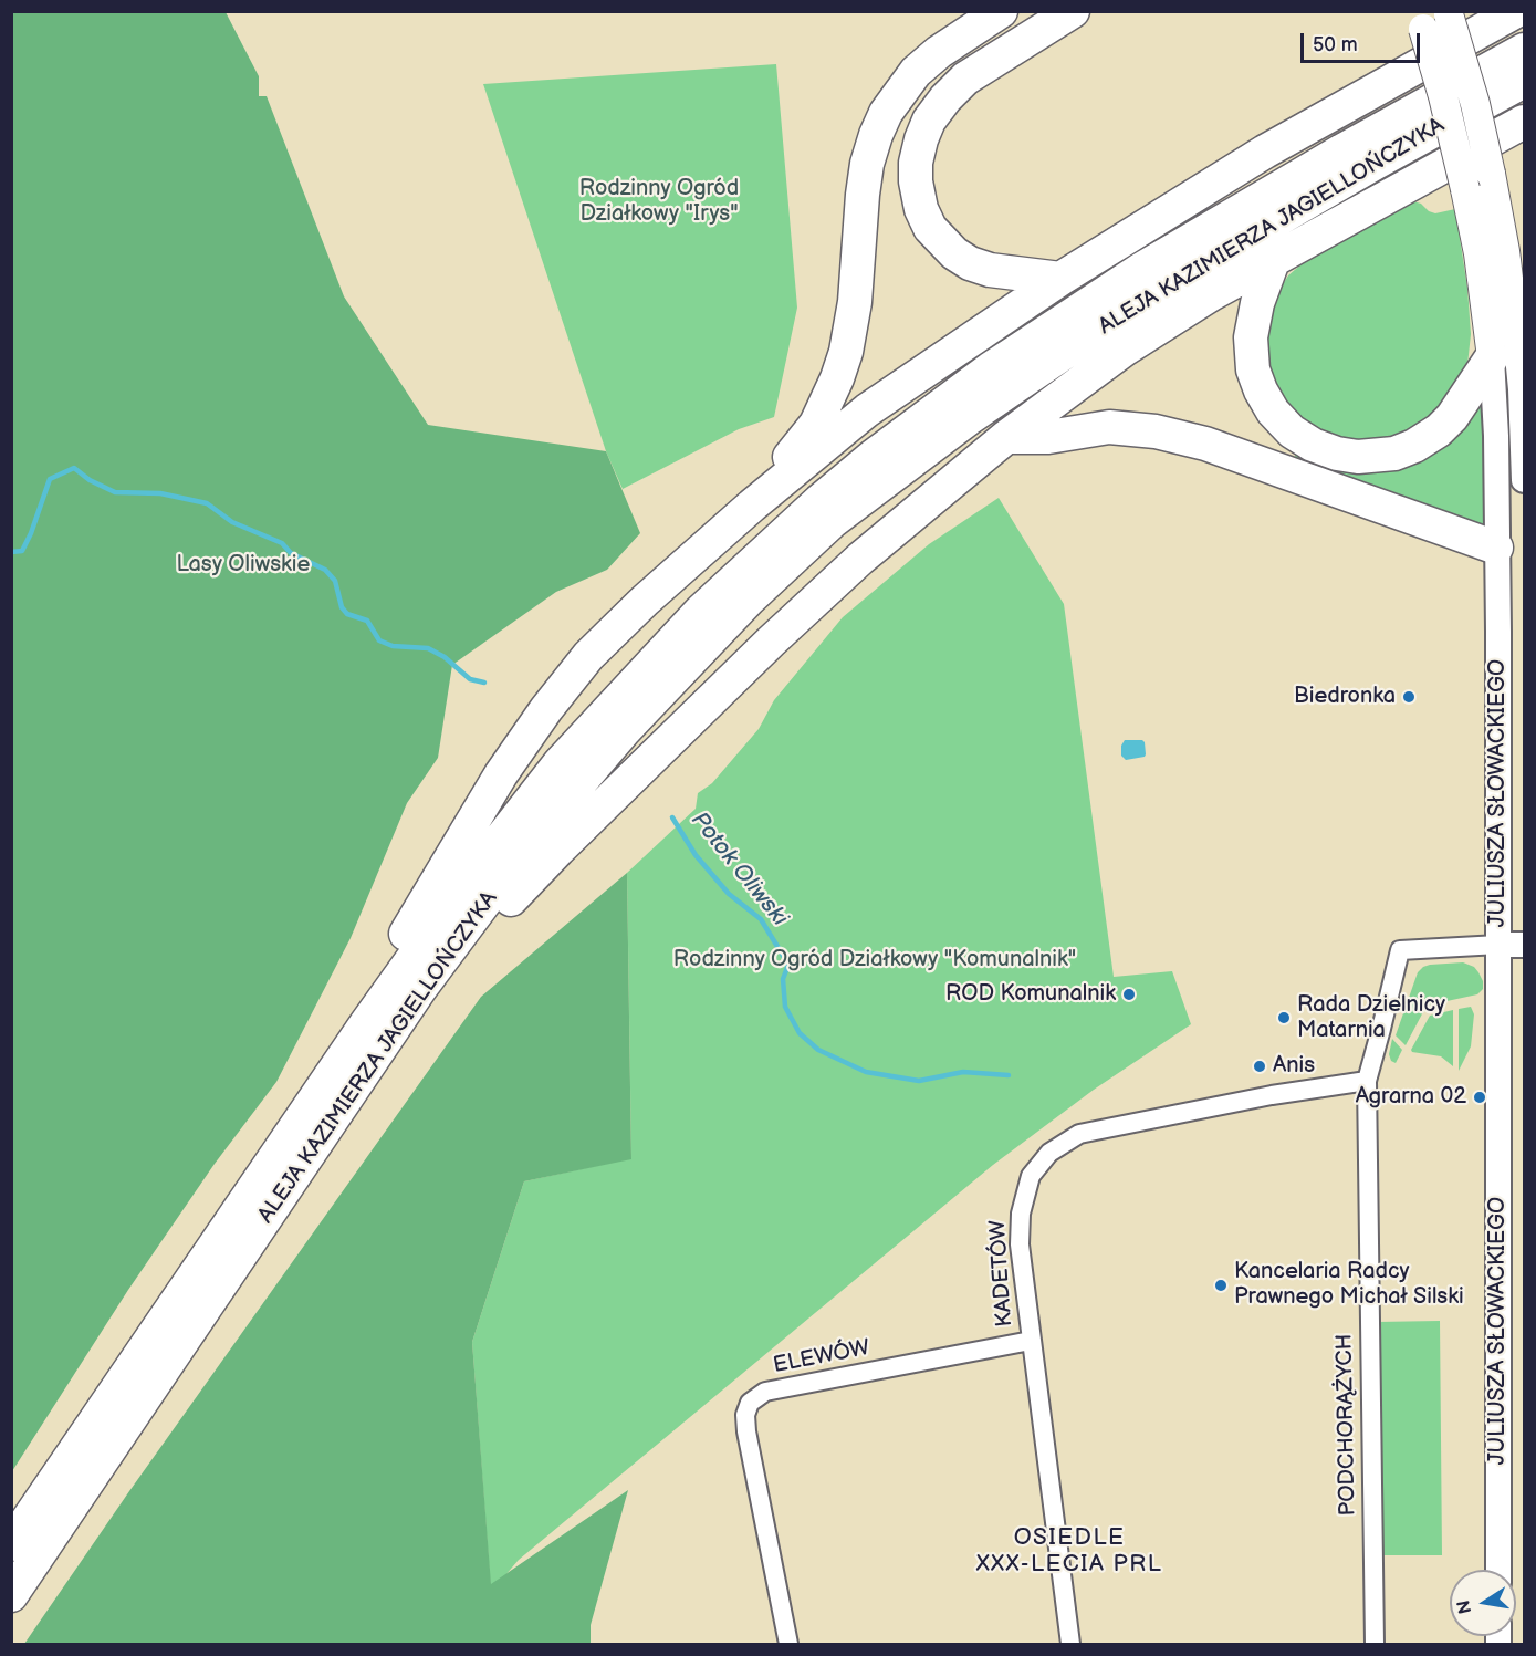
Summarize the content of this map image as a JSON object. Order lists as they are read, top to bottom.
{
  "streets": {
    "highway": ["ALEJA KAZIMIERZA JAGIELLOŃCZYKA"],
    "main road": ["JULIUSZA SŁOWACKIEGO"],
    "street": ["KADETÓW", "ELEWÓW", "PODCHORĄŻYCH"]
  },
  "crossings": [
    ["JULIUSZA SŁOWACKIEGO", "PODCHORĄŻYCH"],
    ["KADETÓW", "ELEWÓW"],
    ["KADETÓW", "PODCHORĄŻYCH"]
  ],
  "districts": ["OSIEDLE XXX-LECIA PRL"],
  "water": ["Potok Oliwski"],
  "parks": ["Rodzinny Ogród Działkowy \"Irys\"", "Lasy Oliwskie", "Rodzinny Ogród Działkowy \"Komunalnik\""],
  "places": [
    "Biedronka",
    "ROD Komunalnik",
    "Rada Dzielnicy Matarnia",
    "Anis",
    "Agrarna 02",
    "Kancelaria Radcy Prawnego Michał Silski"
  ],
  "scale_bar": "50 m",
  "north": "left"
}
